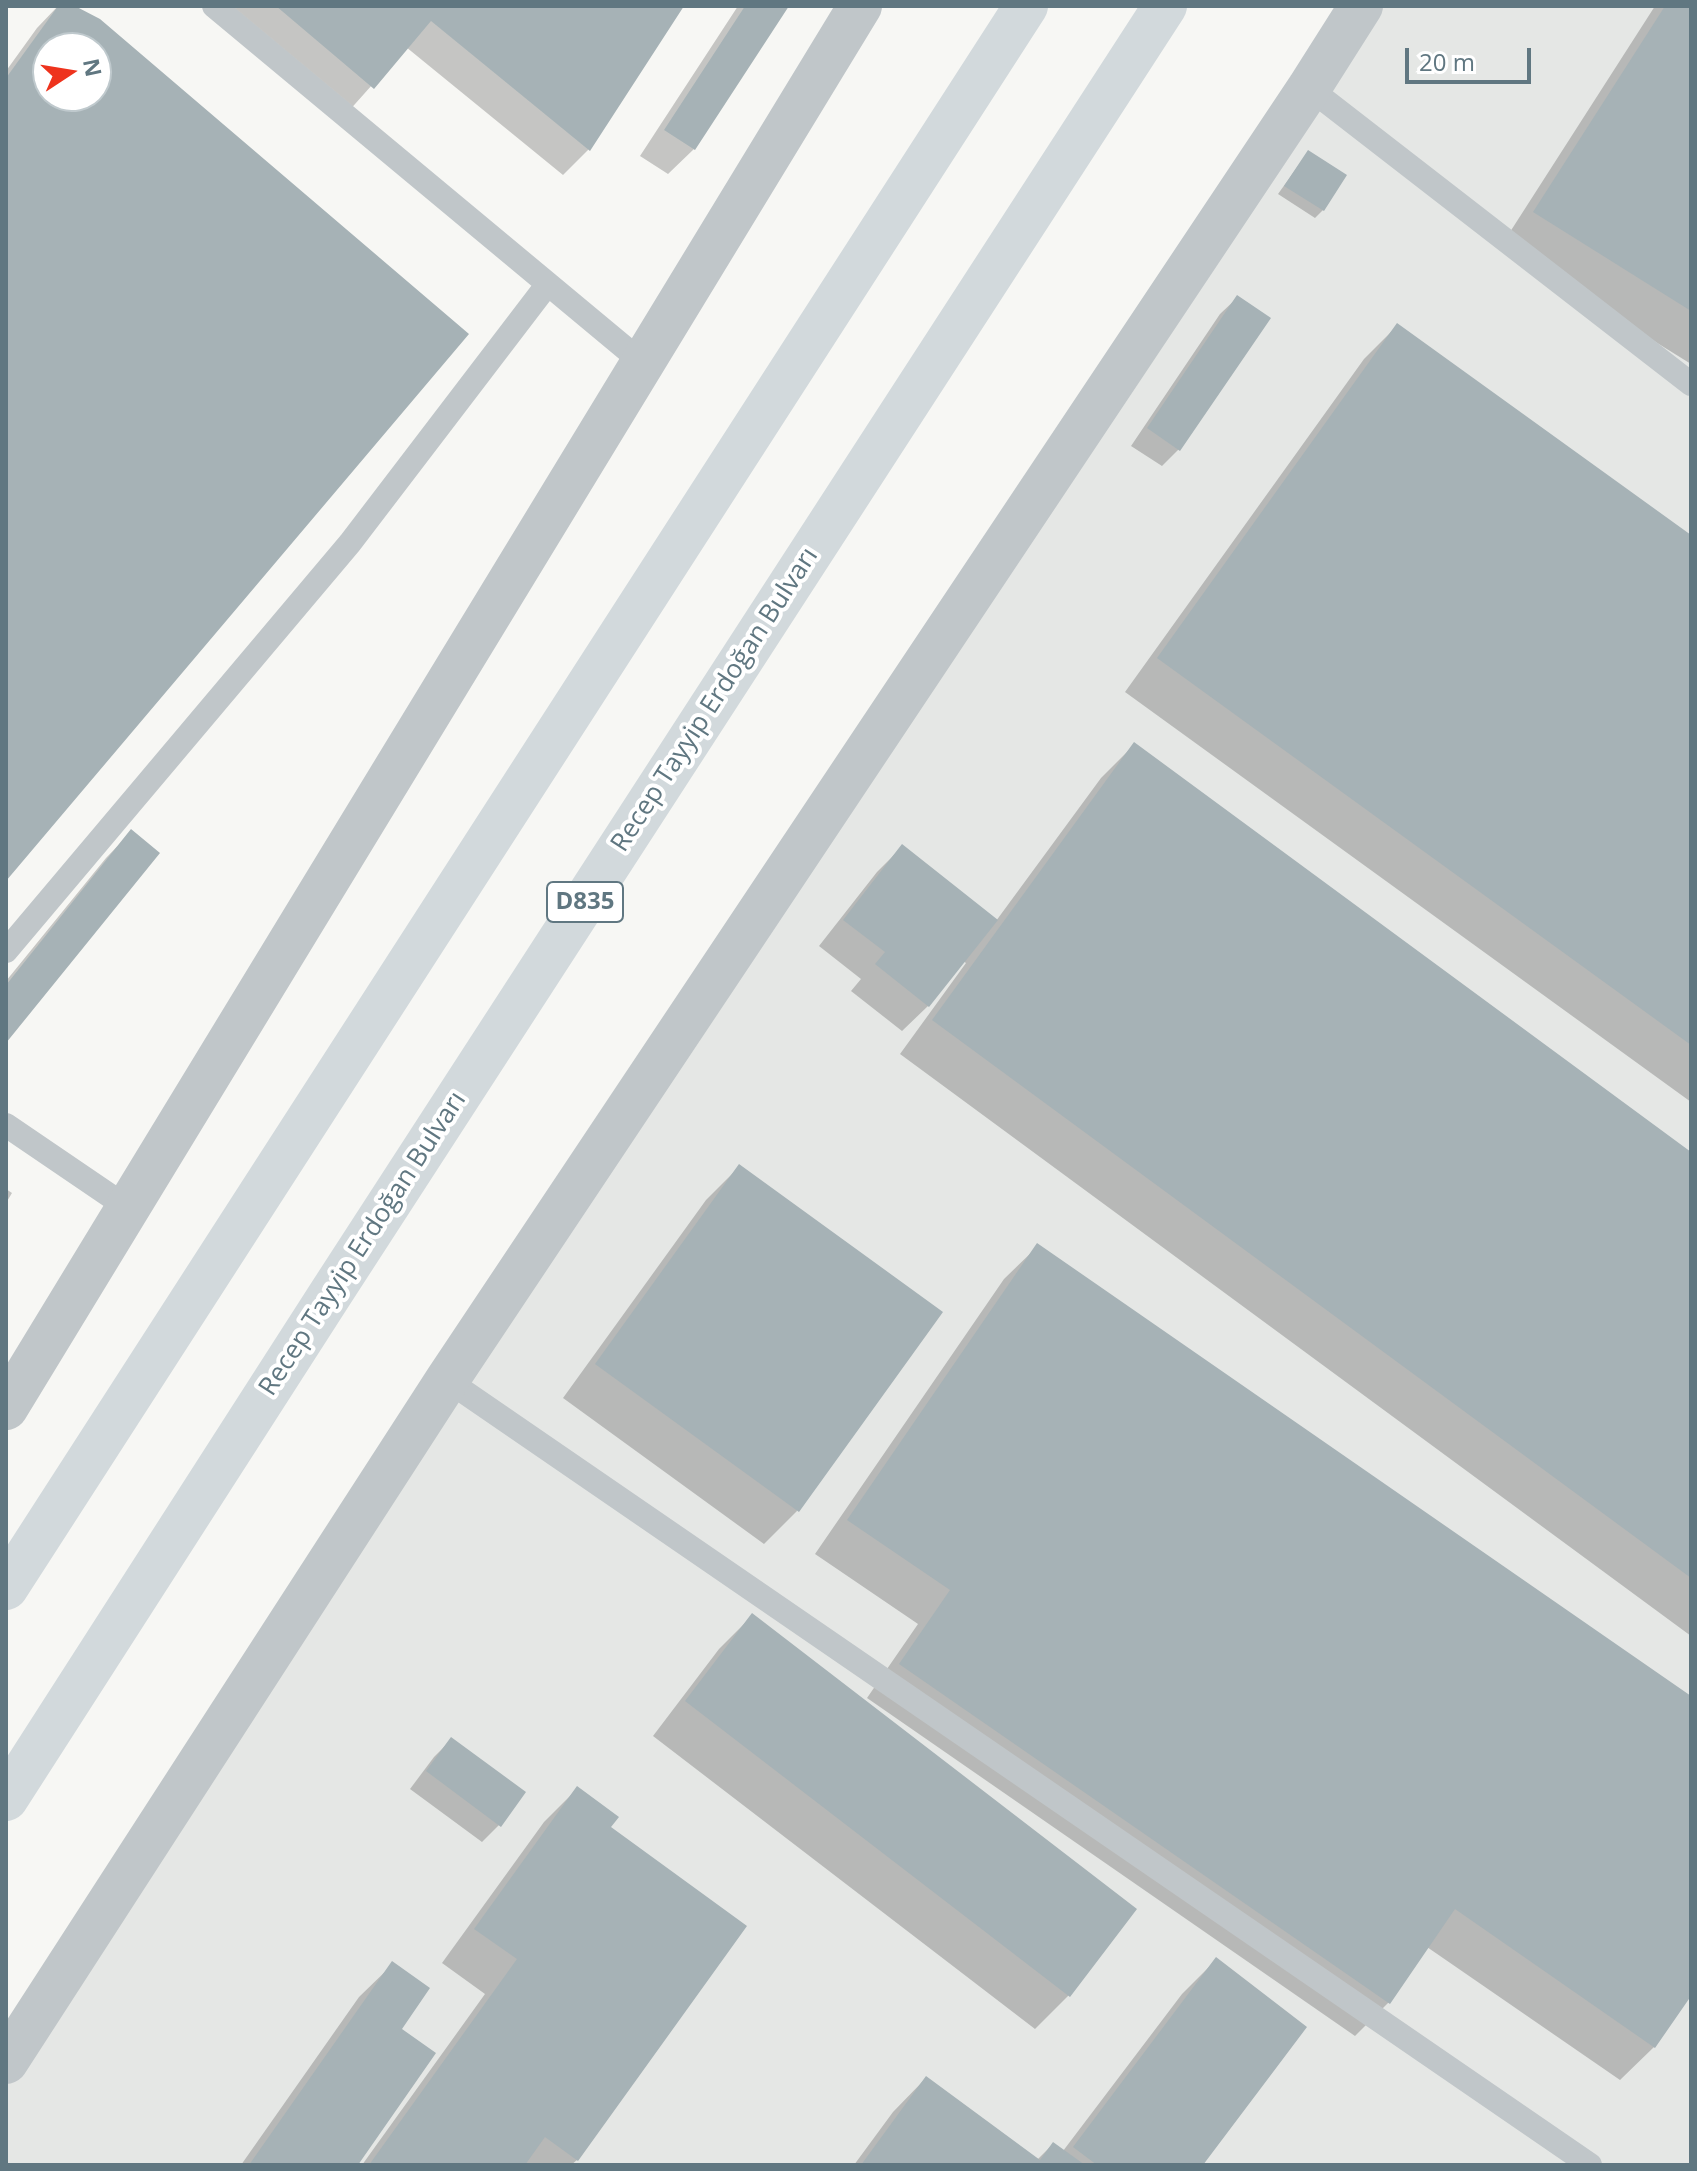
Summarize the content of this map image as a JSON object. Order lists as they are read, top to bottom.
{
  "streets": {
    "highway": ["Recep Tayyip Erdoğan Bulvarı", "D835"]
  },
  "scale_bar": "20 m",
  "north": "right"
}
